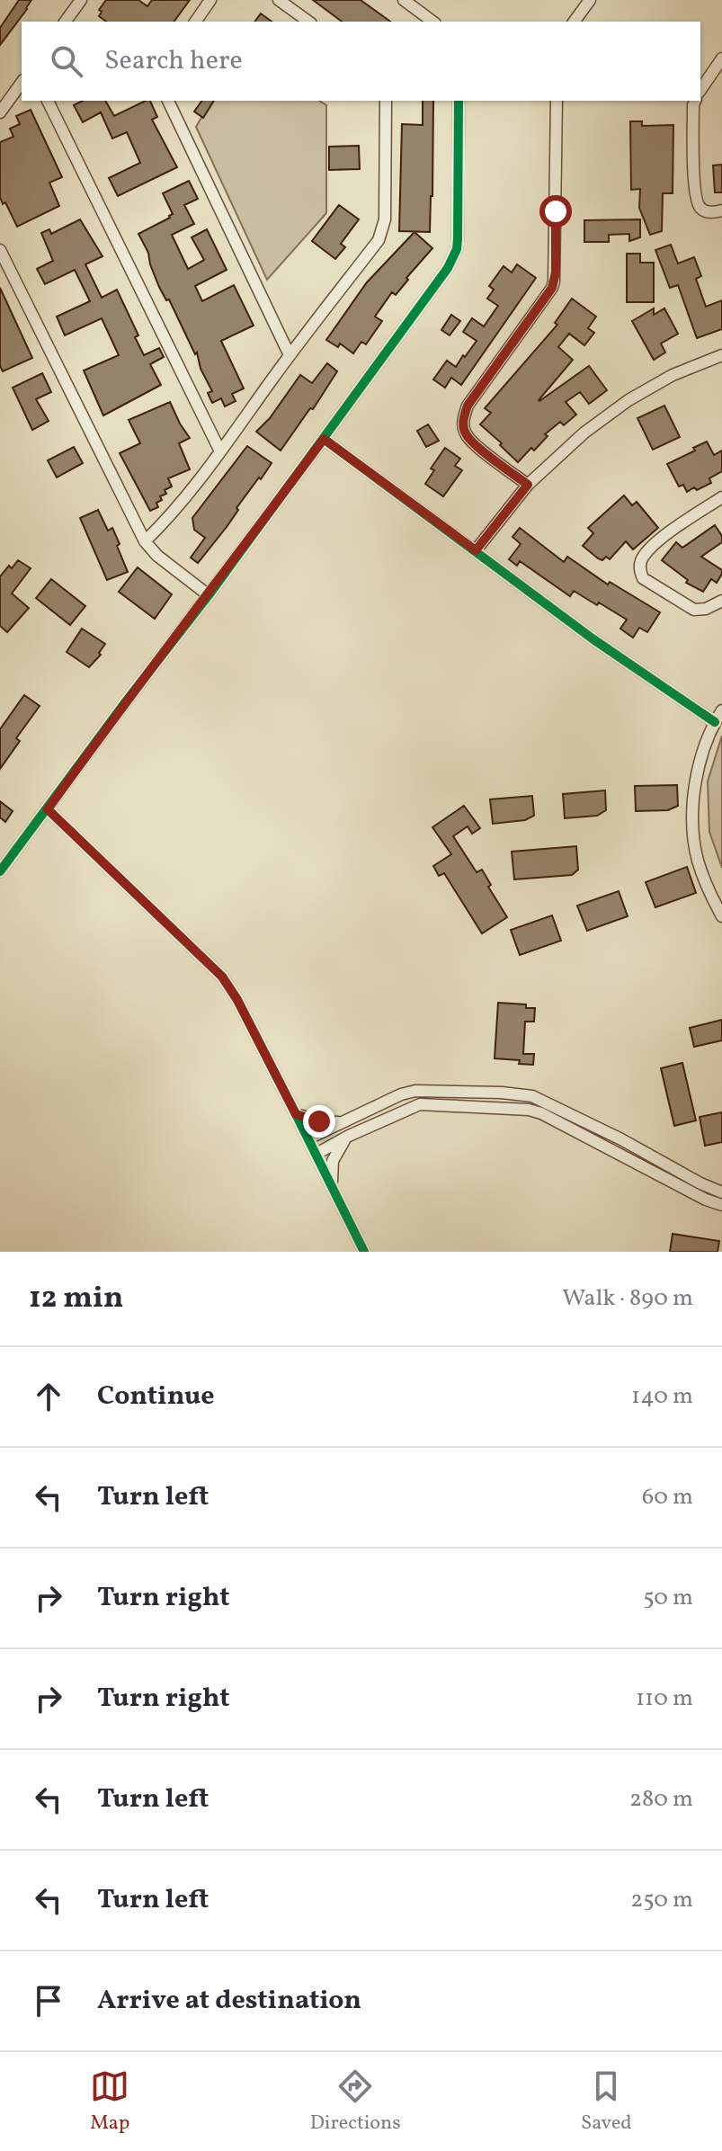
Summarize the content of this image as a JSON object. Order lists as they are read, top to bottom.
{
  "page": {
    "search": "Search here",
    "heading": ["12 min", "Walk · 890 m"],
    "list": [
      ["Continue", "140 m"],
      ["Turn left", "60 m"],
      ["Turn right", "50 m"],
      ["Turn right", "110 m"],
      ["Turn left", "280 m"],
      ["Turn left", "250 m"],
      "Arrive at destination"
    ],
    "nav": ["Map", "Directions", "Saved"]
  }
}
